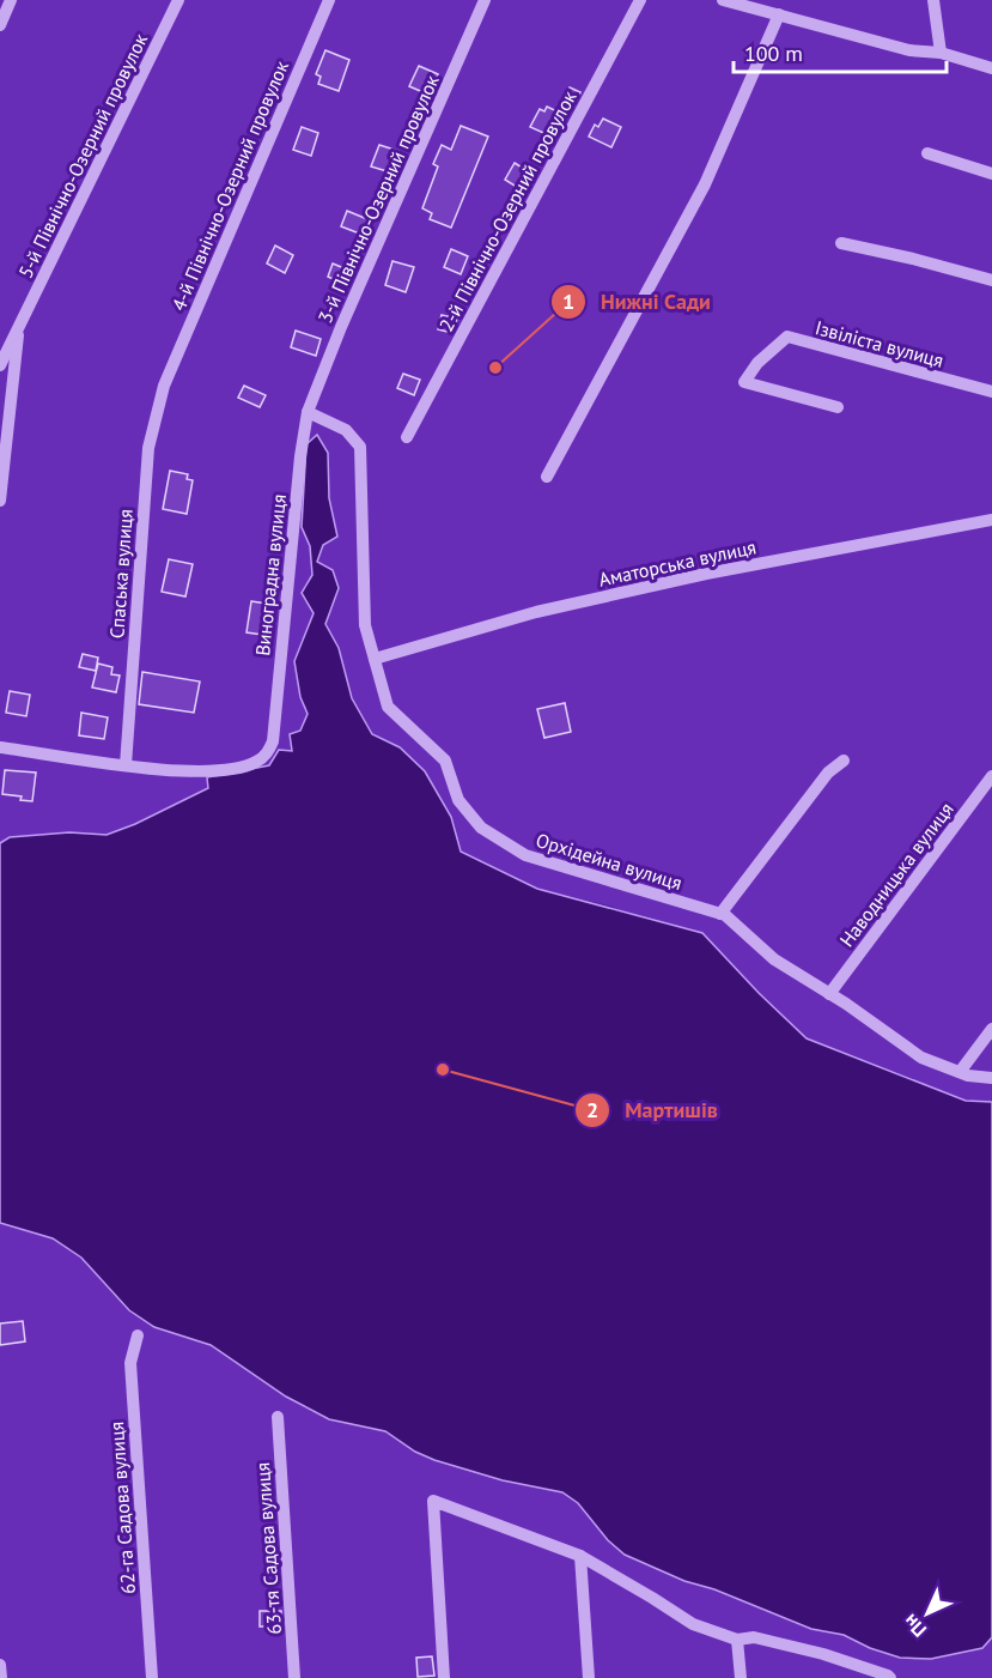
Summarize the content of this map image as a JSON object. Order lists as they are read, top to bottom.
{
  "streets": {
    "street": [
      "5-й Північно-Озерний провулок",
      "4-й Північно-Озерний провулок",
      "3-й Північно-Озерний провулок",
      "2-й Північно-Озерний провулок",
      "Ізвіліста вулиця",
      "Аматорська вулиця",
      "Спаська вулиця",
      "Виноградна вулиця",
      "Орхідейна вулиця",
      "Наводницька вулиця",
      "62-га Садова вулиця",
      "63-тя Садова вулиця"
    ]
  },
  "crossings": [
    ["4-й Північно-Озерний провулок", "Спаська вулиця"],
    ["3-й Північно-Озерний провулок", "Виноградна вулиця"],
    ["3-й Північно-Озерний провулок", "Орхідейна вулиця"],
    ["Аматорська вулиця", "Орхідейна вулиця"],
    ["Спаська вулиця", "Виноградна вулиця"],
    ["Виноградна вулиця", "Орхідейна вулиця"],
    ["Орхідейна вулиця", "Наводницька вулиця"]
  ],
  "places": ["Нижні Сади", "Мартишів"],
  "scale_bar": "100 m",
  "north": "bottom left"
}
